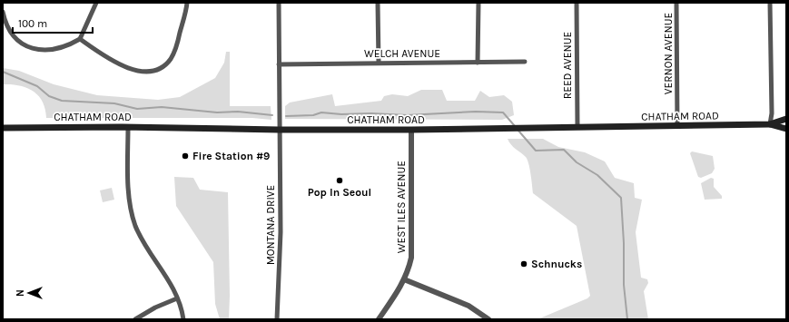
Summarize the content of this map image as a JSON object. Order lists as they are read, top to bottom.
{
  "streets": {
    "main road": ["CHATHAM ROAD"],
    "street": [
      "WELCH AVENUE",
      "VERNON AVENUE",
      "REED AVENUE",
      "WEST ILES AVENUE",
      "MONTANA DRIVE"
    ]
  },
  "crossings": [
    ["VERNON AVENUE", "CHATHAM ROAD"],
    ["REED AVENUE", "CHATHAM ROAD"],
    ["CHATHAM ROAD", "WEST ILES AVENUE"],
    ["CHATHAM ROAD", "MONTANA DRIVE"]
  ],
  "places": ["Fire Station #9", "Pop In Seoul", "Schnucks"],
  "scale_bar": "100 m",
  "north": "left"
}
